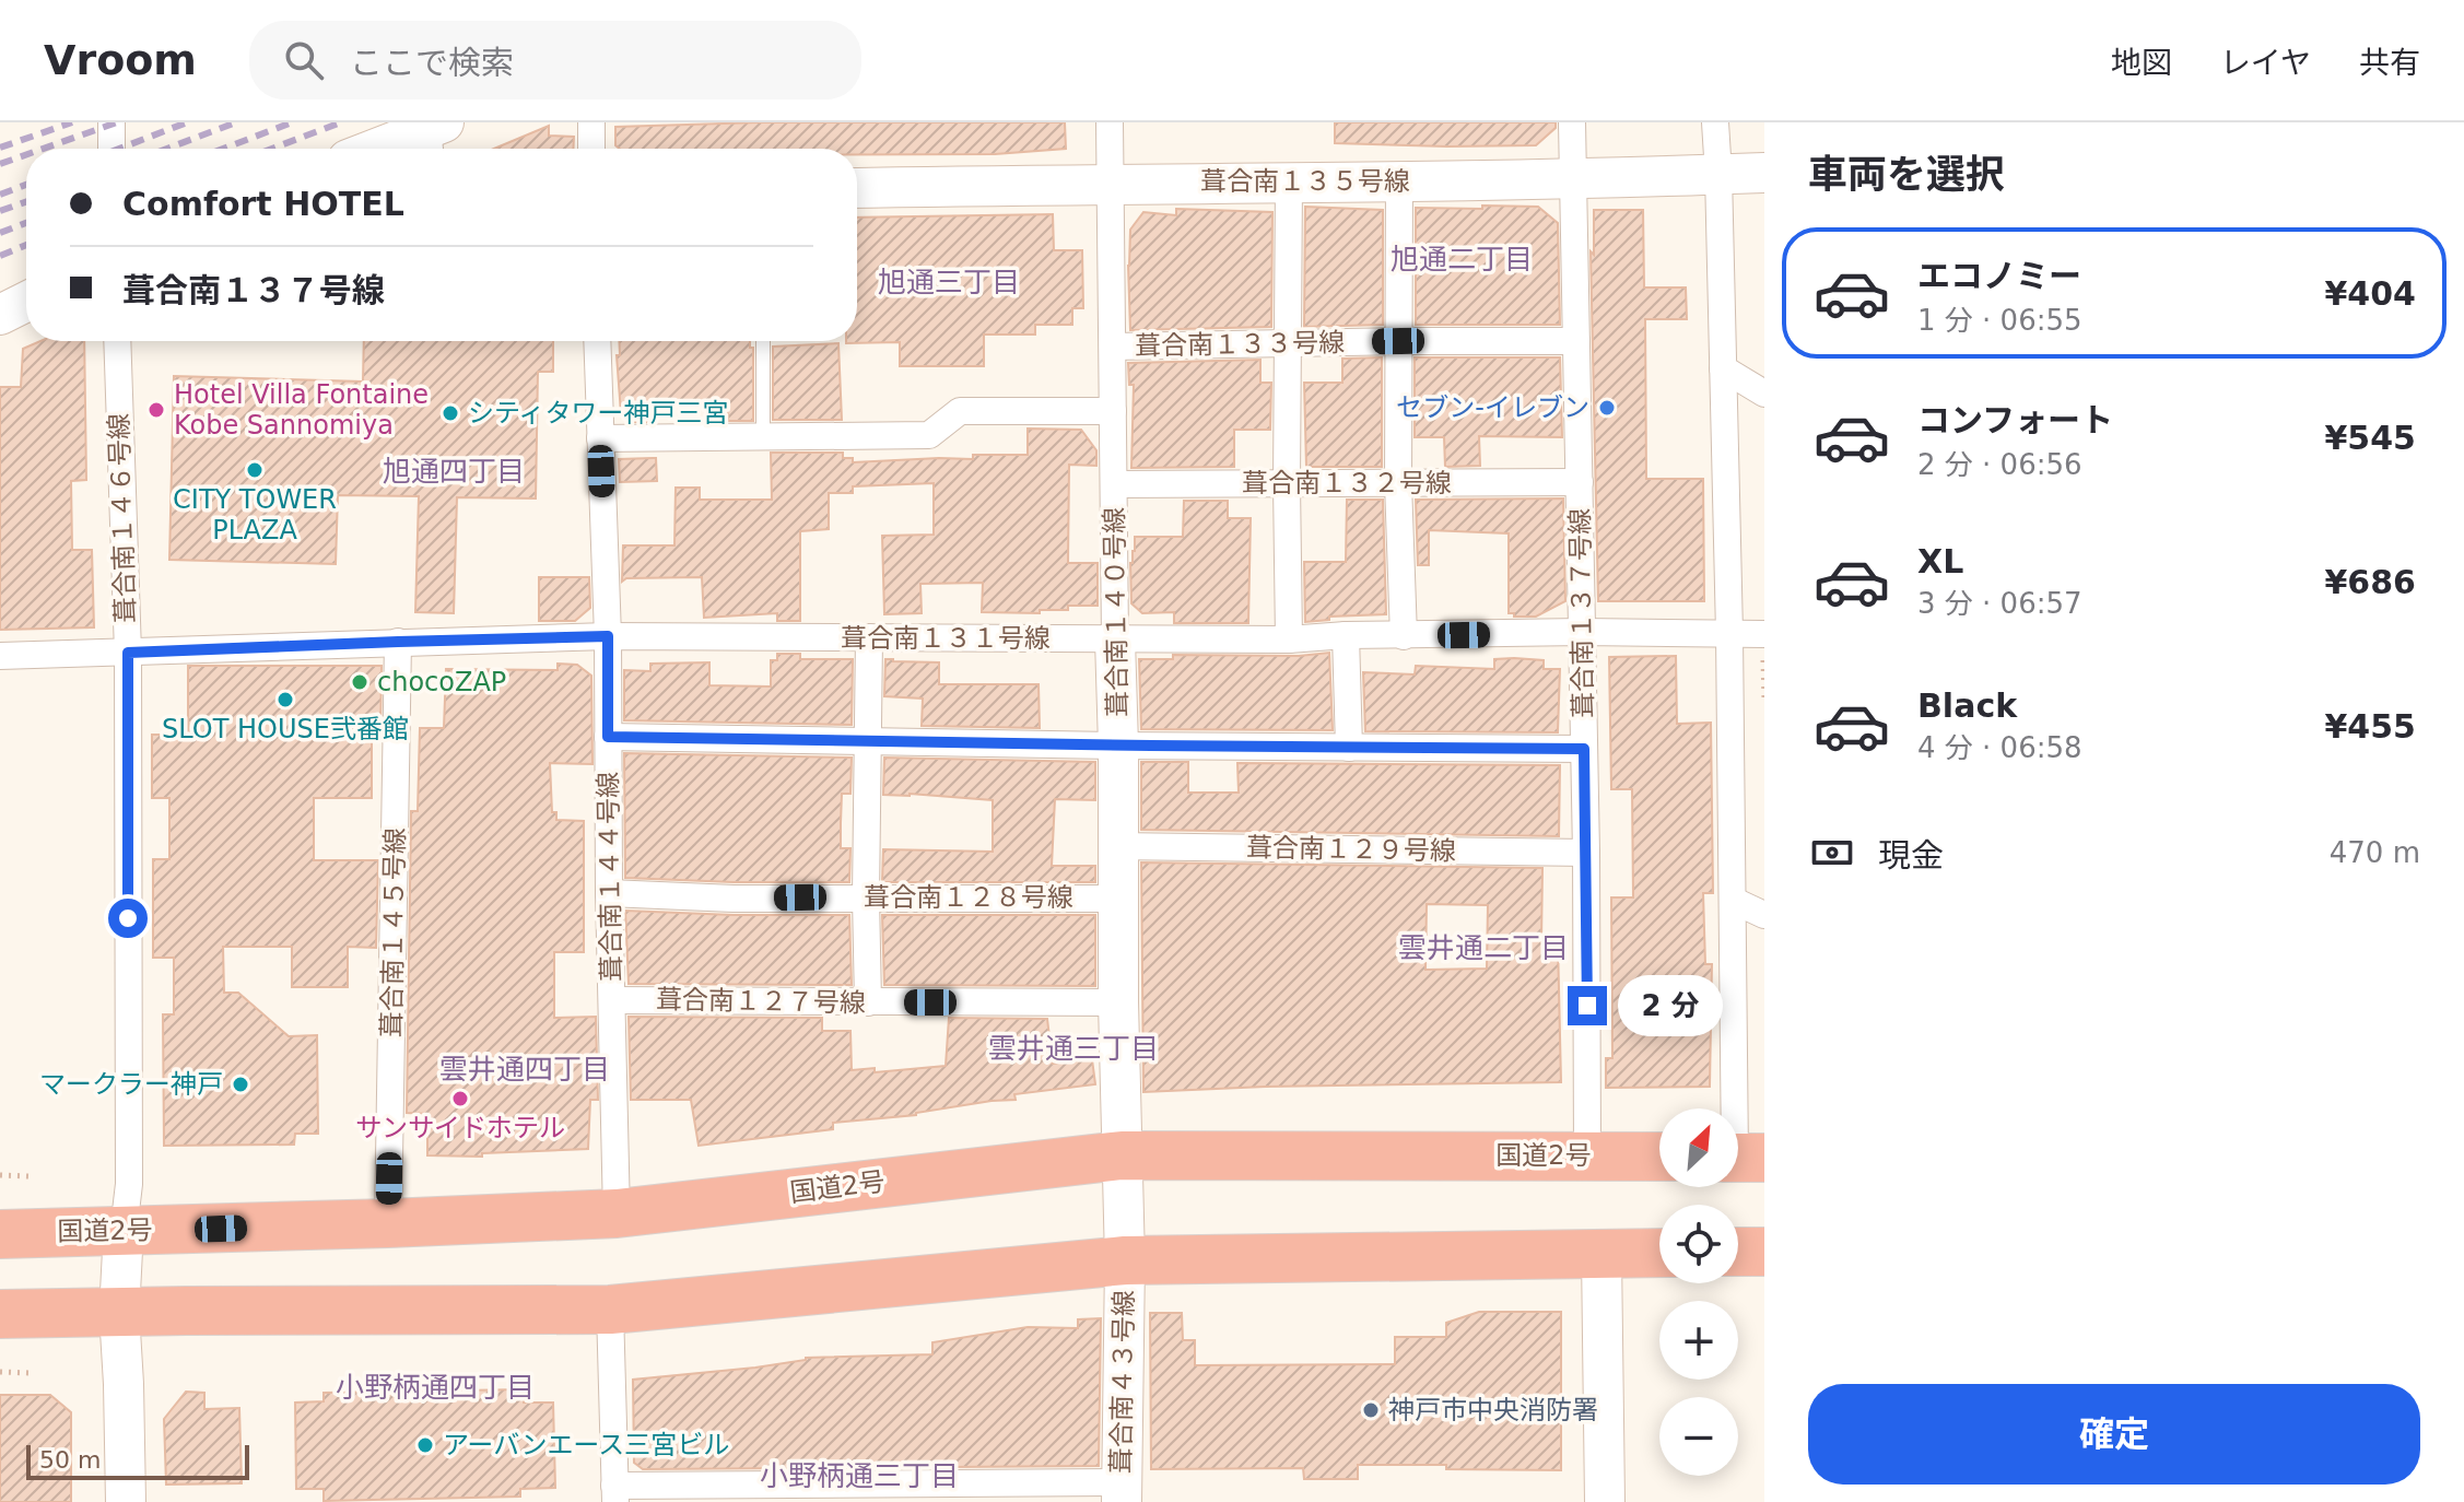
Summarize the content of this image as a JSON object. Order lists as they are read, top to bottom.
{
  "streets": {
    "highway": ["国道2号"],
    "street": [
      "葺合南１３５号線",
      "葺合南１３３号線",
      "葺合南１３２号線",
      "葺合南１４６号線",
      "葺合南１４０号線",
      "葺合南１３７号線",
      "葺合南１３１号線",
      "葺合南１２９号線",
      "葺合南１４４号線",
      "葺合南１２８号線",
      "葺合南１４５号線",
      "葺合南１２７号線",
      "葺合南４３号線"
    ]
  },
  "crossings": [
    ["葺合南１３５号線", "葺合南１４０号線"],
    ["葺合南１３５号線", "葺合南１３７号線"],
    ["葺合南１３３号線", "葺合南１４０号線"],
    ["葺合南１３３号線", "葺合南１３７号線"],
    ["葺合南１３２号線", "葺合南１４０号線"],
    ["葺合南１３２号線", "葺合南１３７号線"],
    ["葺合南１４６号線", "葺合南１３１号線"],
    ["葺合南１４６号線", "国道2号"],
    ["葺合南１４０号線", "葺合南１３１号線"],
    ["葺合南１４０号線", "葺合南１２９号線"],
    ["葺合南１４０号線", "葺合南１２８号線"],
    ["葺合南１４０号線", "葺合南１２７号線"],
    ["葺合南１４０号線", "国道2号"],
    ["葺合南１４０号線", "葺合南４３号線"],
    ["葺合南１３７号線", "葺合南１３１号線"],
    ["葺合南１３７号線", "葺合南１２９号線"],
    ["葺合南１３７号線", "国道2号"],
    ["葺合南１３１号線", "葺合南１４４号線"],
    ["葺合南１３１号線", "葺合南１４５号線"],
    ["葺合南１４４号線", "葺合南１２８号線"],
    ["葺合南１４４号線", "葺合南１２７号線"],
    ["葺合南１４４号線", "国道2号"],
    ["葺合南１４５号線", "国道2号"],
    ["国道2号", "葺合南４３号線"]
  ],
  "districts": [
    "旭通二丁目",
    "旭通三丁目",
    "旭通四丁目",
    "雲井通二丁目",
    "雲井通三丁目",
    "雲井通四丁目",
    "小野柄通四丁目",
    "小野柄通三丁目"
  ],
  "places": [
    "セブン-イレブン",
    "Hotel Villa Fontaine Kobe Sannomiya",
    "シティタワー神戸三宮",
    "CITY TOWER PLAZA",
    "chocoZAP",
    "SLOT HOUSE弐番館",
    "マークラー神戸",
    "サンサイドホテル",
    "神戸市中央消防署",
    "アーバンエース三宮ビル"
  ],
  "scale_bar": "50 m",
  "north": "top right",
  "page": {
    "header": "Vroom",
    "search": "ここで検索",
    "nav": ["地図", "レイヤ", "共有"],
    "heading": "車両を選択",
    "banner": ["Comfort HOTEL", "葺合南１３７号線"],
    "list": [
      {
        "name": "エコノミー",
        "note": "1 分 · 06:55",
        "value": "¥404"
      },
      {
        "name": "コンフォート",
        "note": "2 分 · 06:56",
        "value": "¥545"
      },
      {
        "name": "XL",
        "note": "3 分 · 06:57",
        "value": "¥686"
      },
      {
        "name": "Black",
        "note": "4 分 · 06:58",
        "value": "¥455"
      }
    ],
    "pay": ["現金", "470 m"],
    "bubble": "2 分",
    "map_buttons": ["+", "−"],
    "buttons": "確定",
    "scale": "50 m"
  }
}
